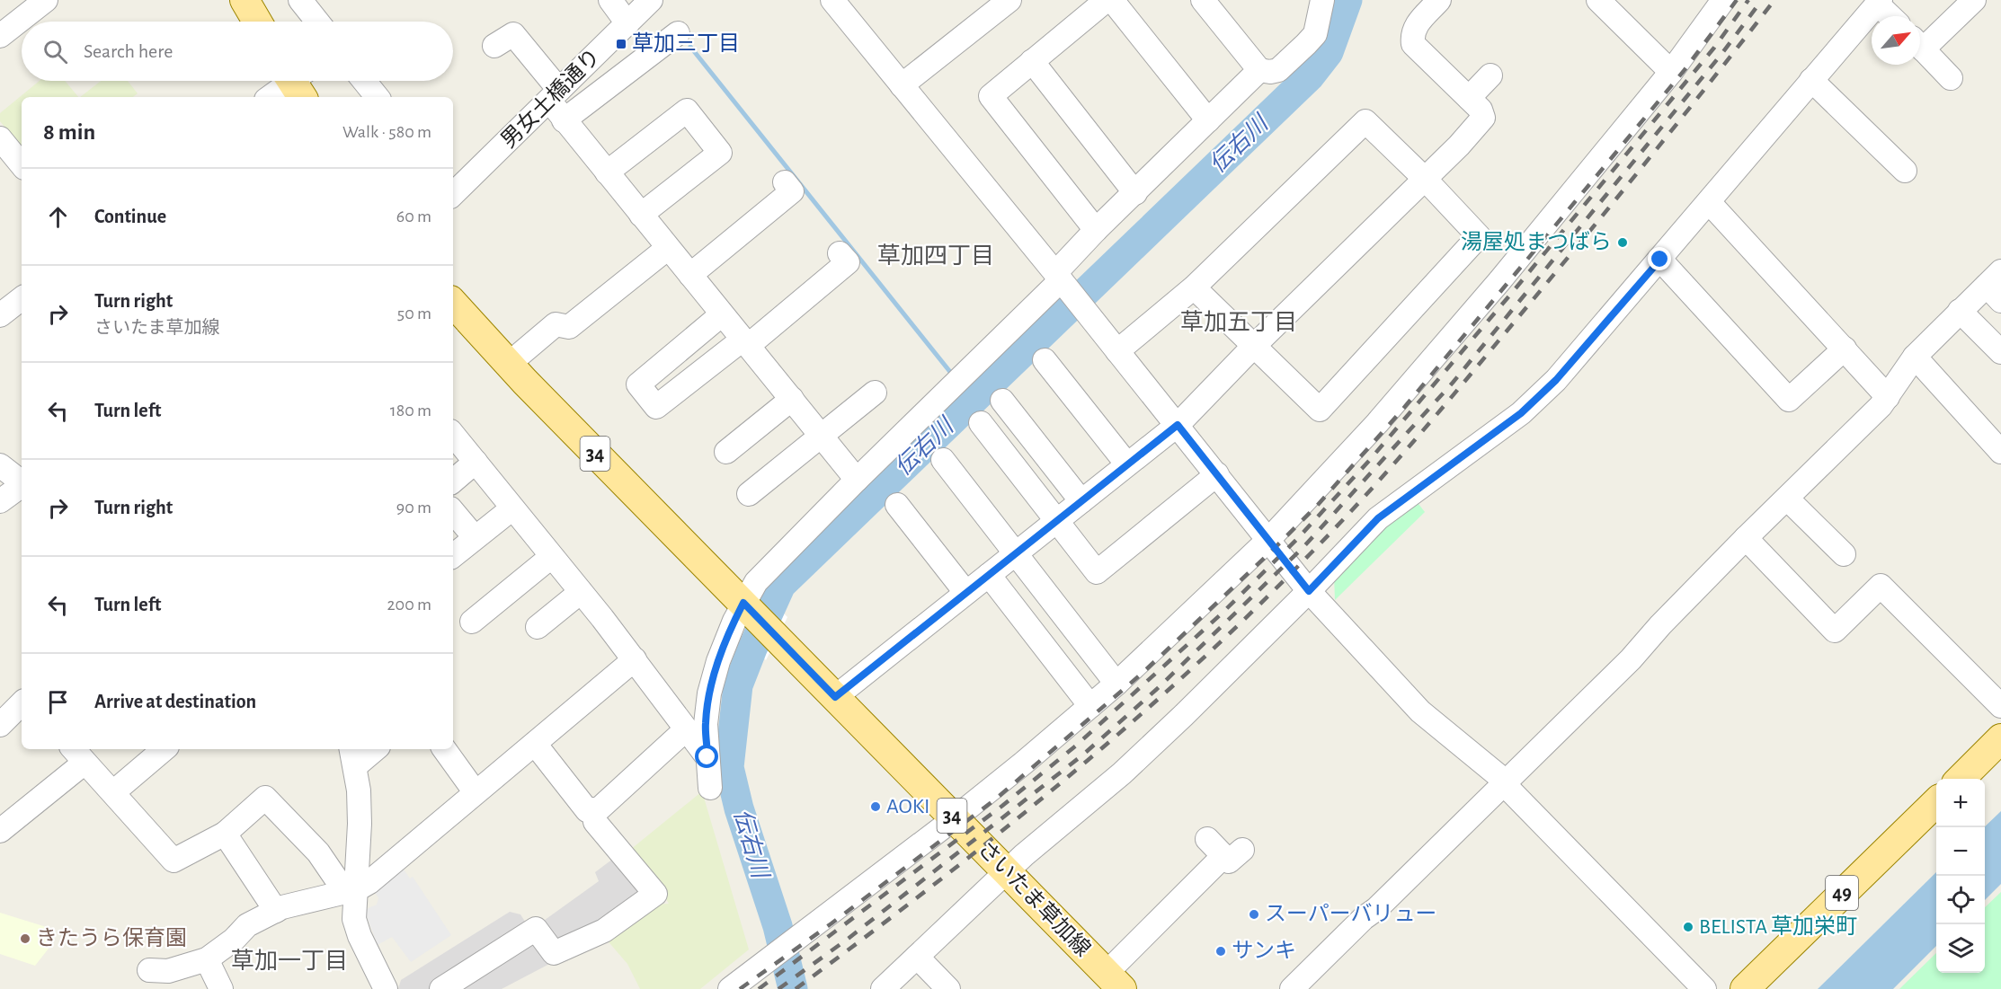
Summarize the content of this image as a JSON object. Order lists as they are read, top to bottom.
{
  "streets": {
    "main road": ["34", "49", "さいたま草加線"],
    "street": ["男女土橋通り"]
  },
  "districts": ["草加四丁目", "草加五丁目", "草加一丁目"],
  "water": ["伝右川"],
  "places": {
    "transit": ["草加三丁目"],
    "other": [
      "湯屋処まつばら",
      "AOKI",
      "スーパーバリュー",
      "BELISTA 草加栄町",
      "きたうら保育園",
      "サンキ"
    ]
  },
  "north": "top right",
  "page": {
    "search": "Search here",
    "heading": ["8 min", "Walk · 580 m"],
    "list": [
      ["Continue", "60 m"],
      ["Turn right", "さいたま草加線", "50 m"],
      ["Turn left", "180 m"],
      ["Turn right", "90 m"],
      ["Turn left", "200 m"],
      "Arrive at destination"
    ],
    "map_buttons": ["+", "−"]
  }
}
